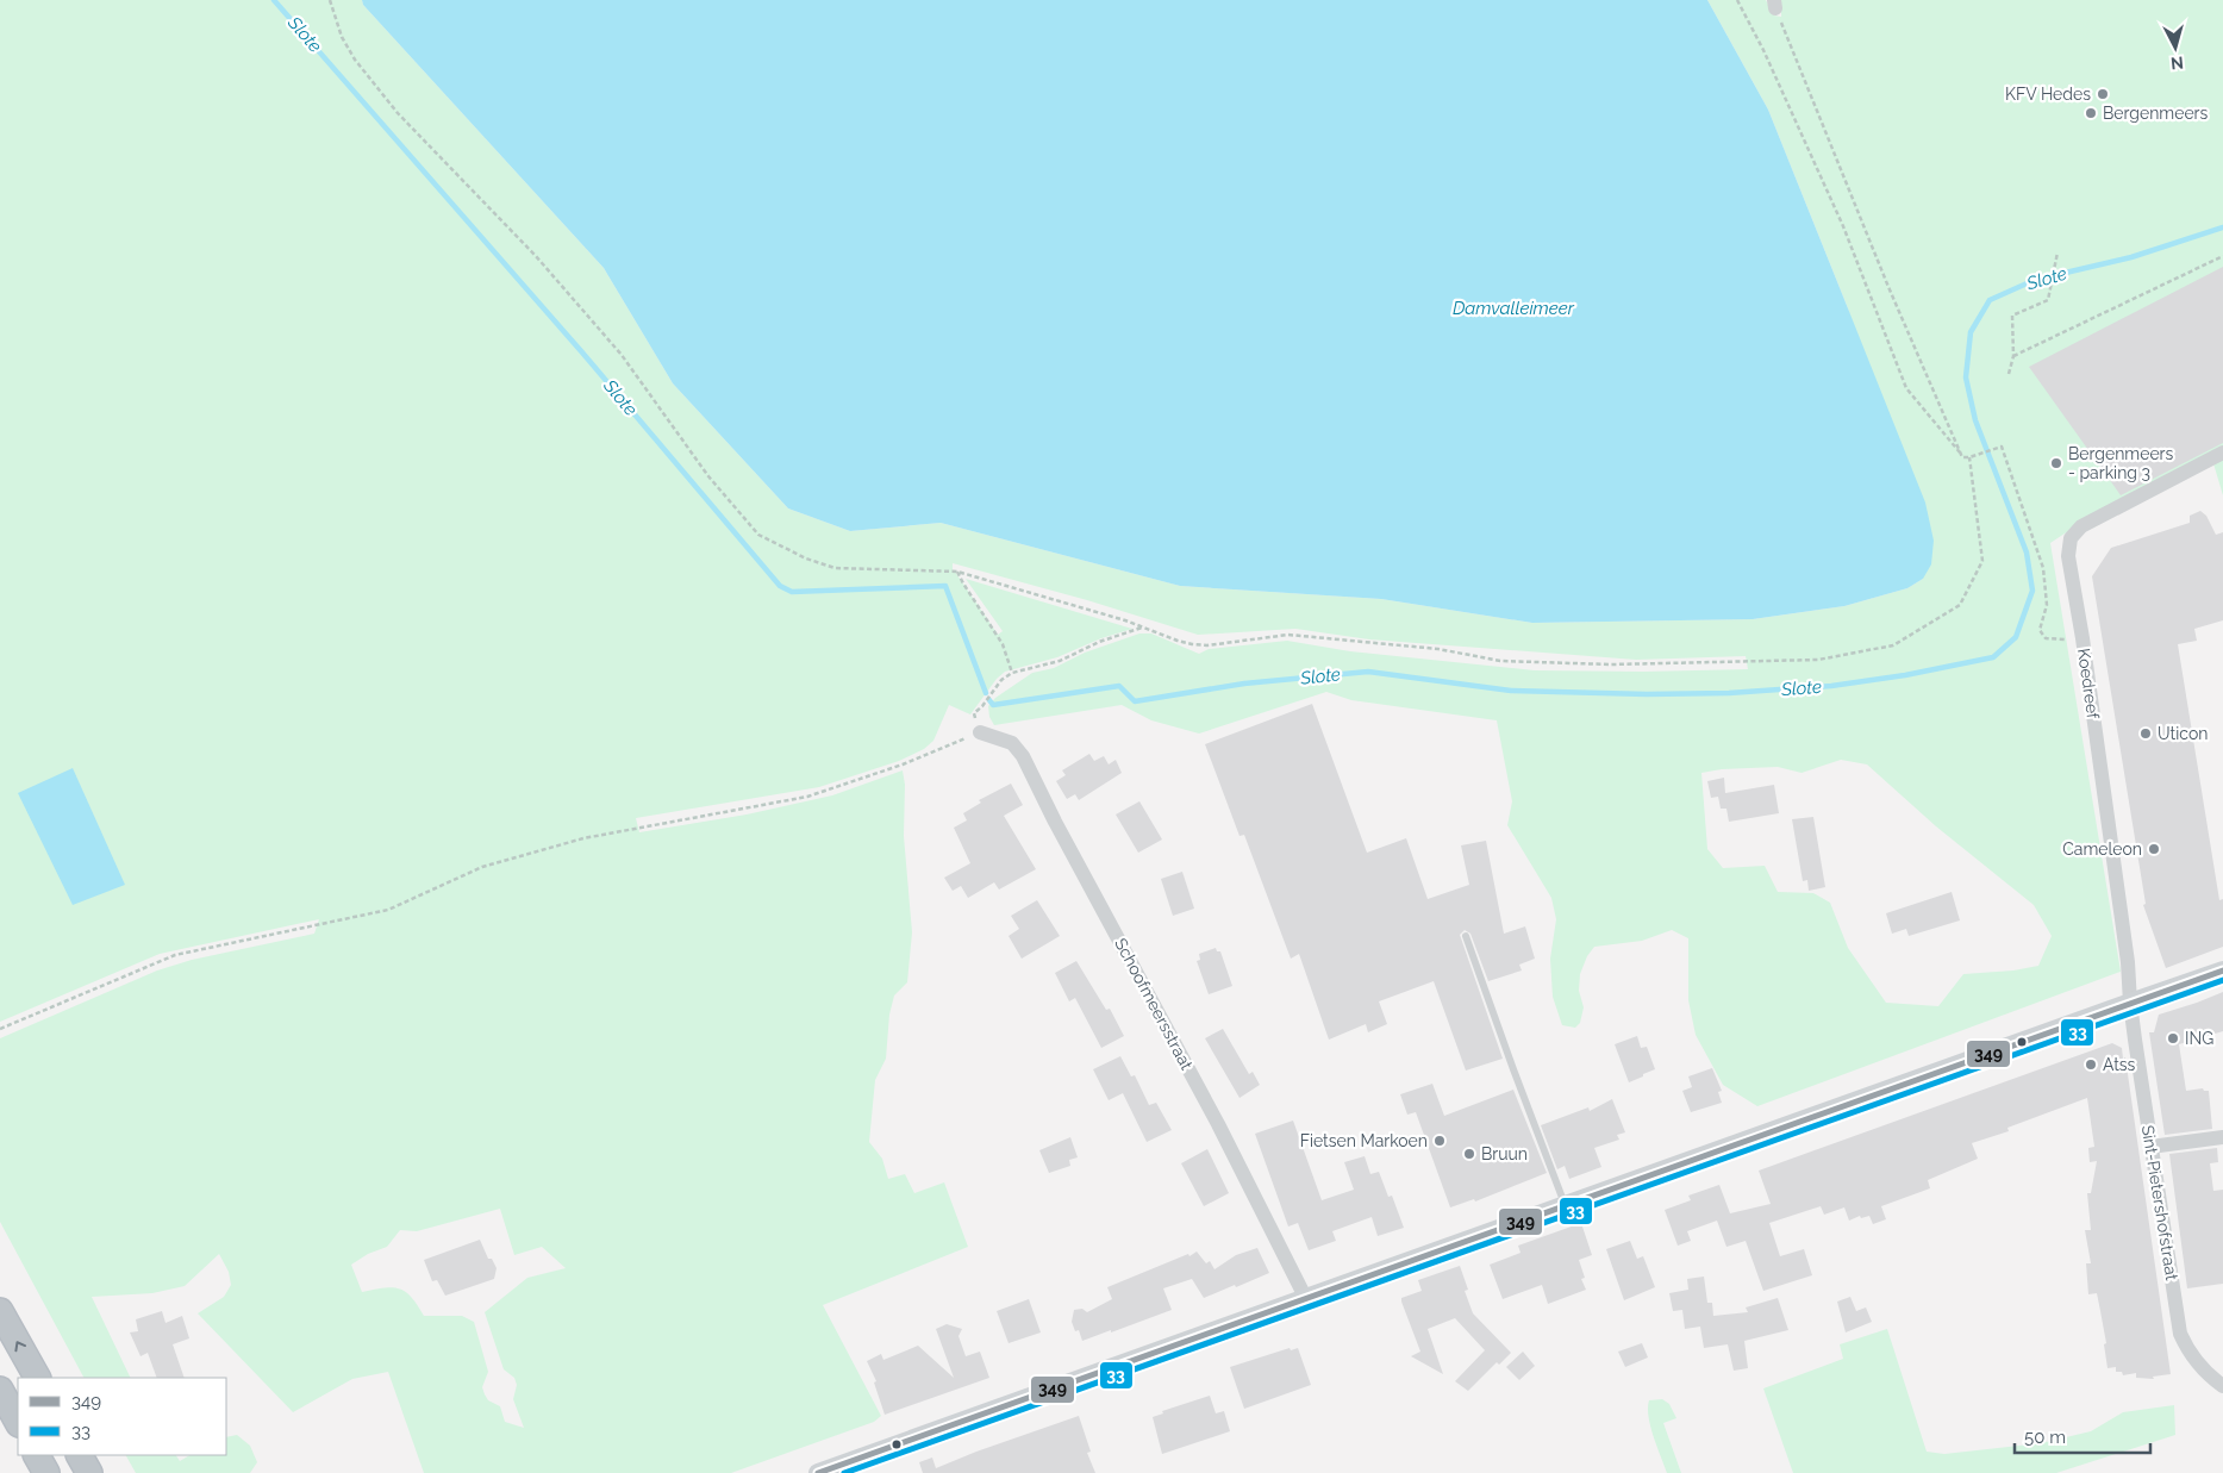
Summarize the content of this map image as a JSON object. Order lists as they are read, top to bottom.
{
  "streets": {
    "street": ["Koedreef", "Schoofmeersstraat", "Sint-Pietershofstraat"]
  },
  "crossings": [
    ["Koedreef", "Sint-Pietershofstraat"]
  ],
  "water": ["Slote", "Damvalleimeer"],
  "places": [
    "KFV Hedes",
    "Bergenmeers",
    "Bergenmeers - parking 3",
    "Uticon",
    "Cameleon",
    "ING",
    "Atss",
    "Fietsen Markoen",
    "Bruun"
  ],
  "lines": ["transit line 349", "transit line 33"],
  "legend": ["349", "33"],
  "scale_bar": "50 m",
  "north": "bottom"
}
